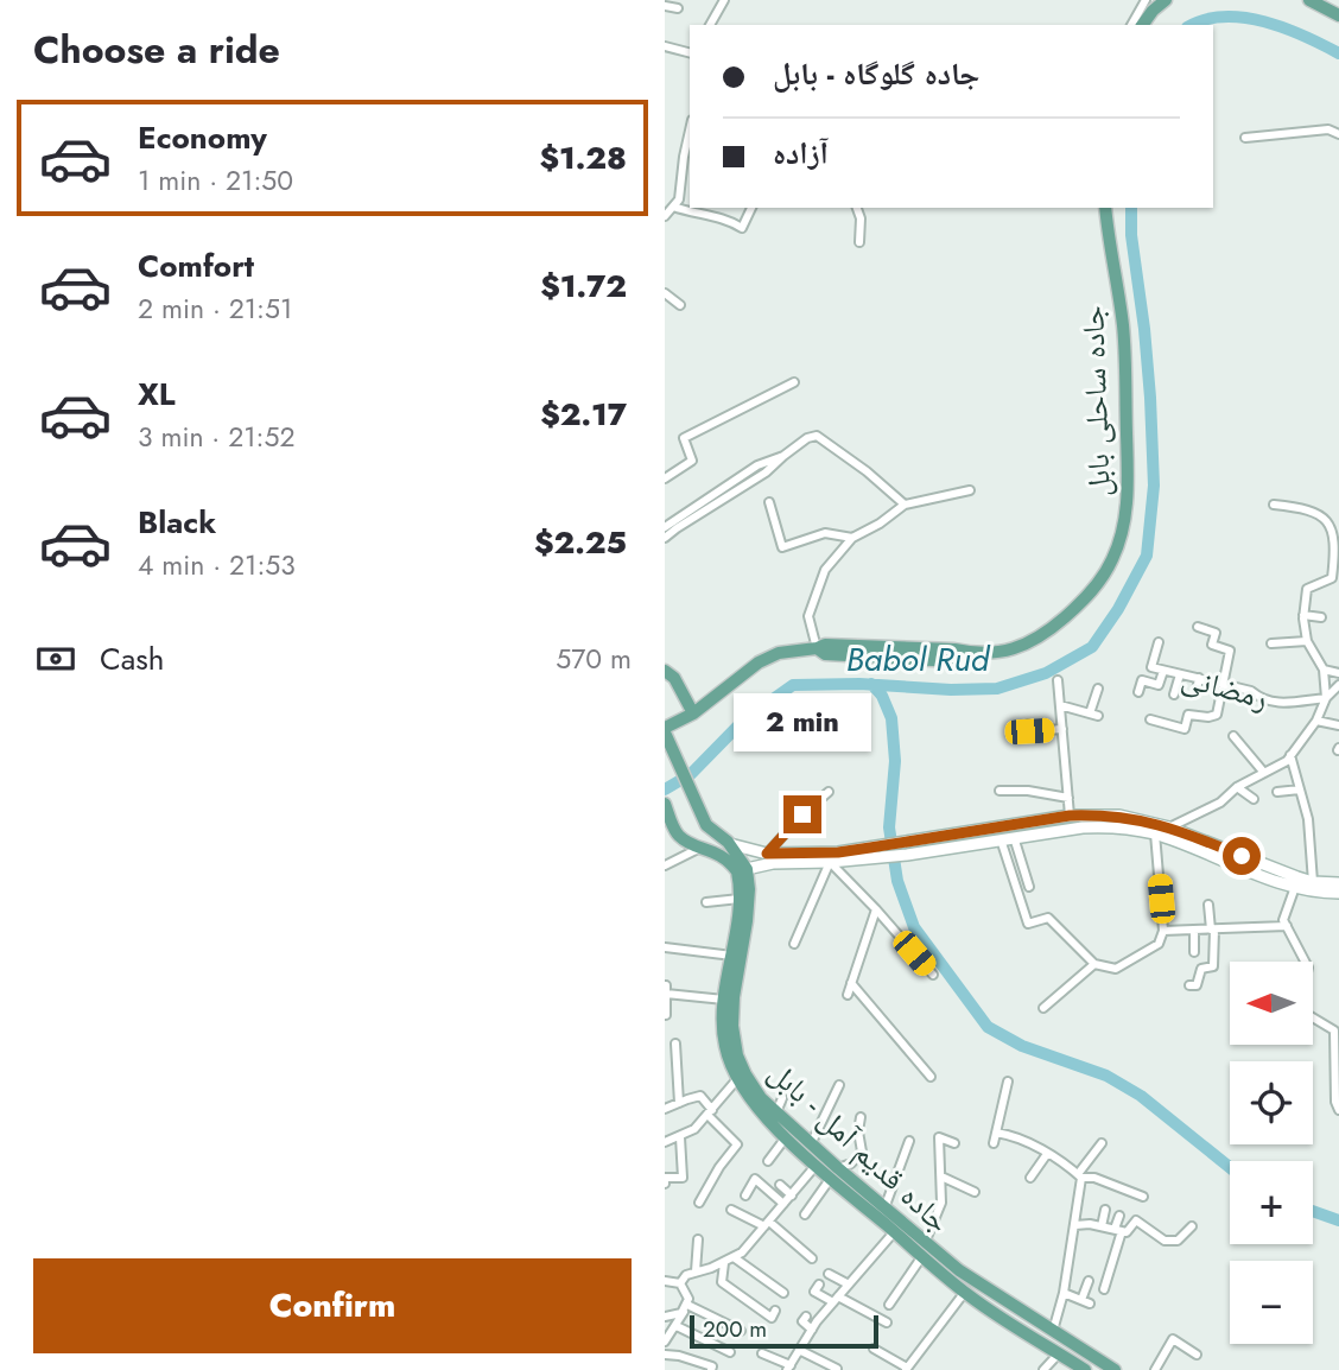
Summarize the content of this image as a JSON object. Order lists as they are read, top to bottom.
{
  "streets": {
    "main road": ["جاده ساحلی بابل", "جاده قدیم آمل - بابل"],
    "street": ["رمضانی"]
  },
  "water": ["Babol Rud"],
  "scale_bar": "200 m",
  "north": "left",
  "page": {
    "heading": "Choose a ride",
    "banner": ["جاده گلوگاه - بابل", "آزاده"],
    "list": [
      {
        "name": "Economy",
        "note": "1 min · 21:50",
        "value": "$1.28"
      },
      {
        "name": "Comfort",
        "note": "2 min · 21:51",
        "value": "$1.72"
      },
      {
        "name": "XL",
        "note": "3 min · 21:52",
        "value": "$2.17"
      },
      {
        "name": "Black",
        "note": "4 min · 21:53",
        "value": "$2.25"
      }
    ],
    "pay": ["Cash", "570 m"],
    "bubble": "2 min",
    "map_buttons": ["+", "−"],
    "buttons": "Confirm",
    "scale": "200 m"
  }
}
